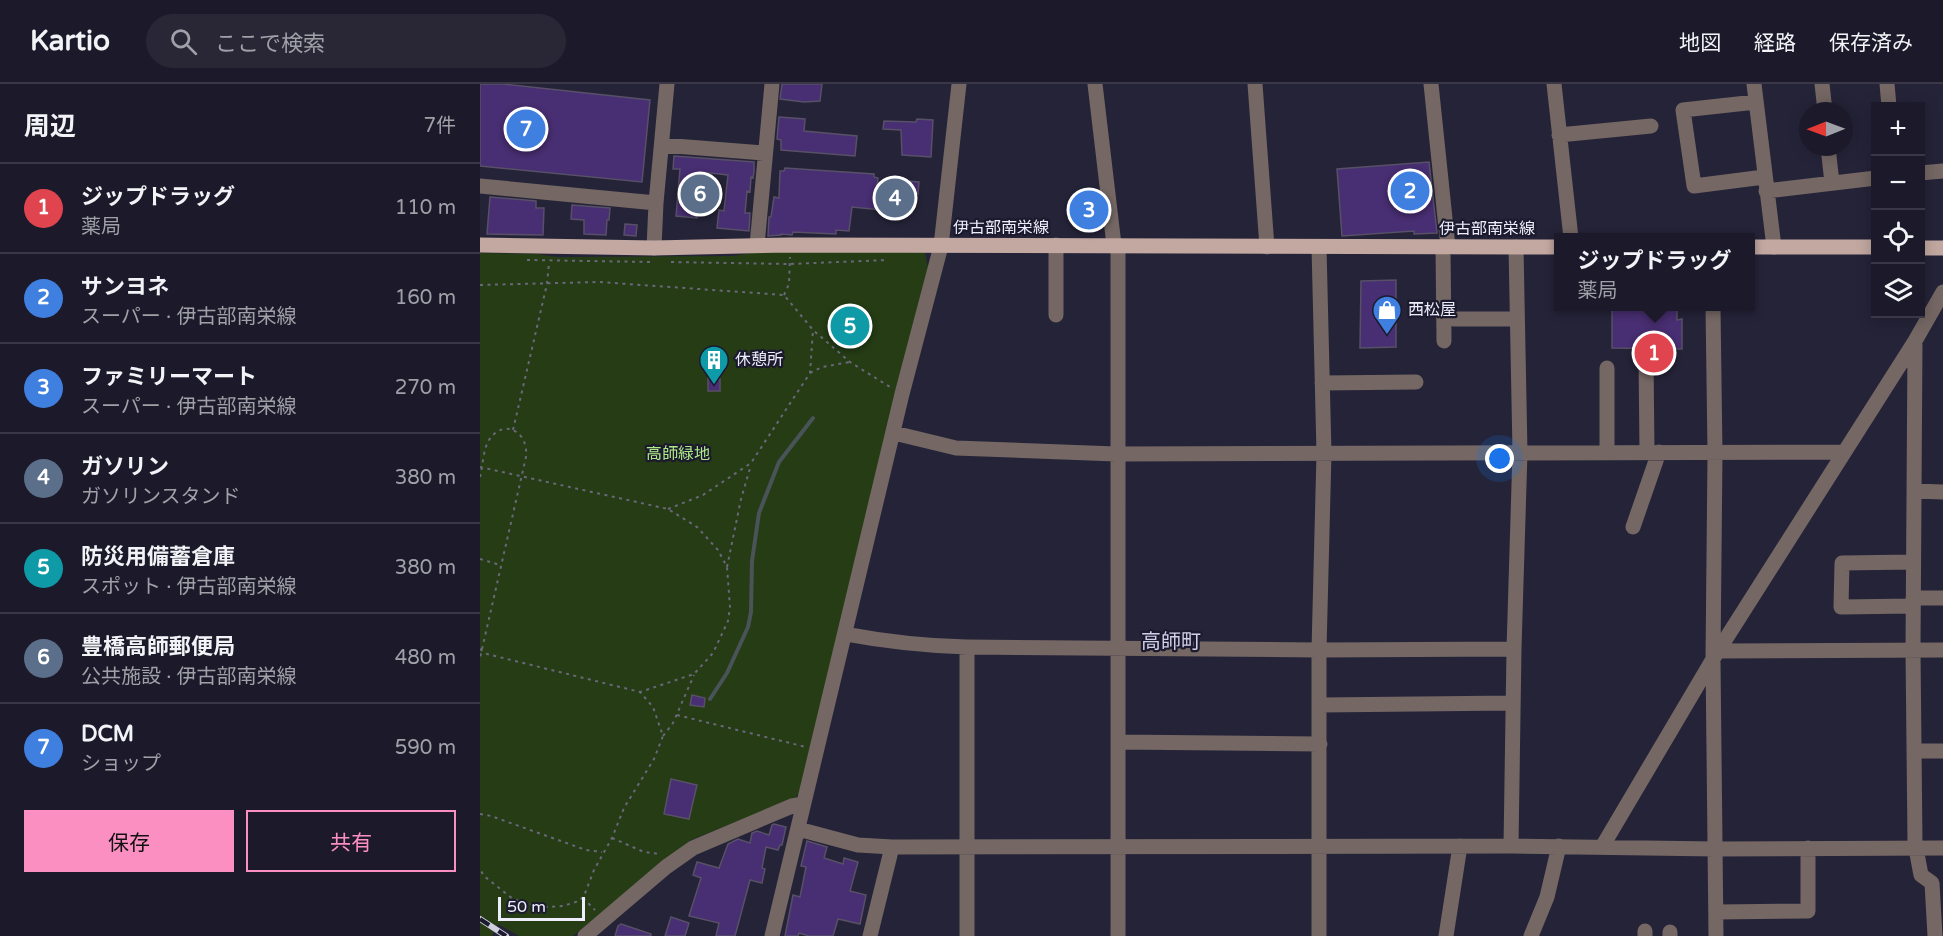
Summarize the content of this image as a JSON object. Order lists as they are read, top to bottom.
{
  "streets": {
    "main road": ["伊古部南栄線"]
  },
  "districts": ["高師町"],
  "parks": ["高師緑地"],
  "places": {
    "shop": ["西松屋"],
    "building": ["休憩所"]
  },
  "scale_bar": "50 m",
  "north": "left",
  "page": {
    "header": "Kartio",
    "search": "ここで検索",
    "nav": ["地図", "経路", "保存済み"],
    "heading": ["周辺", "7件"],
    "map_buttons": ["+", "−"],
    "pins": [
      "7",
      "2",
      "6",
      "4",
      "3",
      "5",
      "1"
    ],
    "list": [
      {
        "mark": "1",
        "name": "ジップドラッグ",
        "note": "薬局",
        "value": "110 m"
      },
      {
        "mark": "2",
        "name": "サンヨネ",
        "note": "スーパー · 伊古部南栄線",
        "value": "160 m"
      },
      {
        "mark": "3",
        "name": "ファミリーマート",
        "note": "スーパー · 伊古部南栄線",
        "value": "270 m"
      },
      {
        "mark": "4",
        "name": "ガソリン",
        "note": "ガソリンスタンド",
        "value": "380 m"
      },
      {
        "mark": "5",
        "name": "防災用備蓄倉庫",
        "note": "スポット · 伊古部南栄線",
        "value": "380 m"
      },
      {
        "mark": "6",
        "name": "豊橋高師郵便局",
        "note": "公共施設 · 伊古部南栄線",
        "value": "480 m"
      },
      {
        "mark": "7",
        "name": "DCM",
        "note": "ショップ",
        "value": "590 m"
      }
    ],
    "popup": ["ジップドラッグ", "薬局"],
    "buttons": ["保存", "共有"],
    "scale": "50 m"
  }
}
